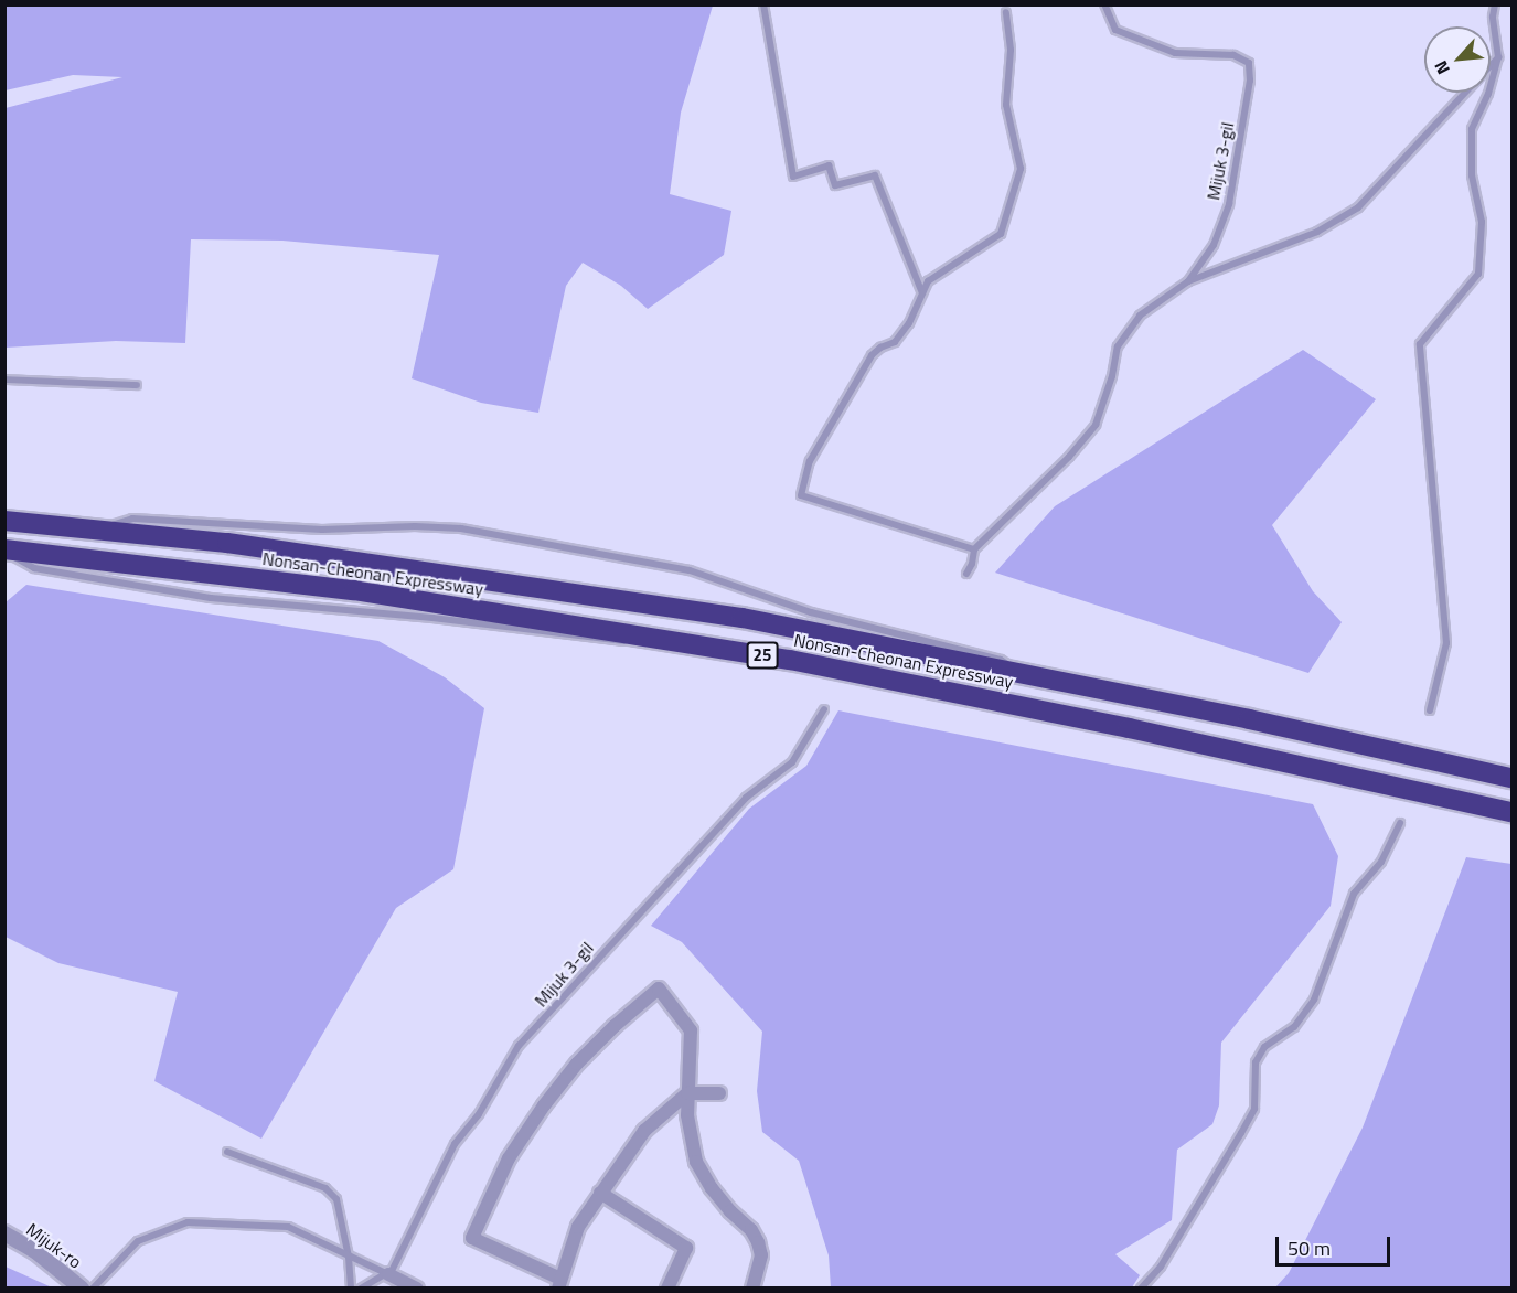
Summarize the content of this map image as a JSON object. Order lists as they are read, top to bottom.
{
  "streets": {
    "highway": ["Nonsan-Cheonan Expressway", "25"],
    "street": ["Mijuk-ro"],
    "lane": ["Mijuk 3-gil"]
  },
  "scale_bar": "50 m",
  "north": "bottom left"
}
